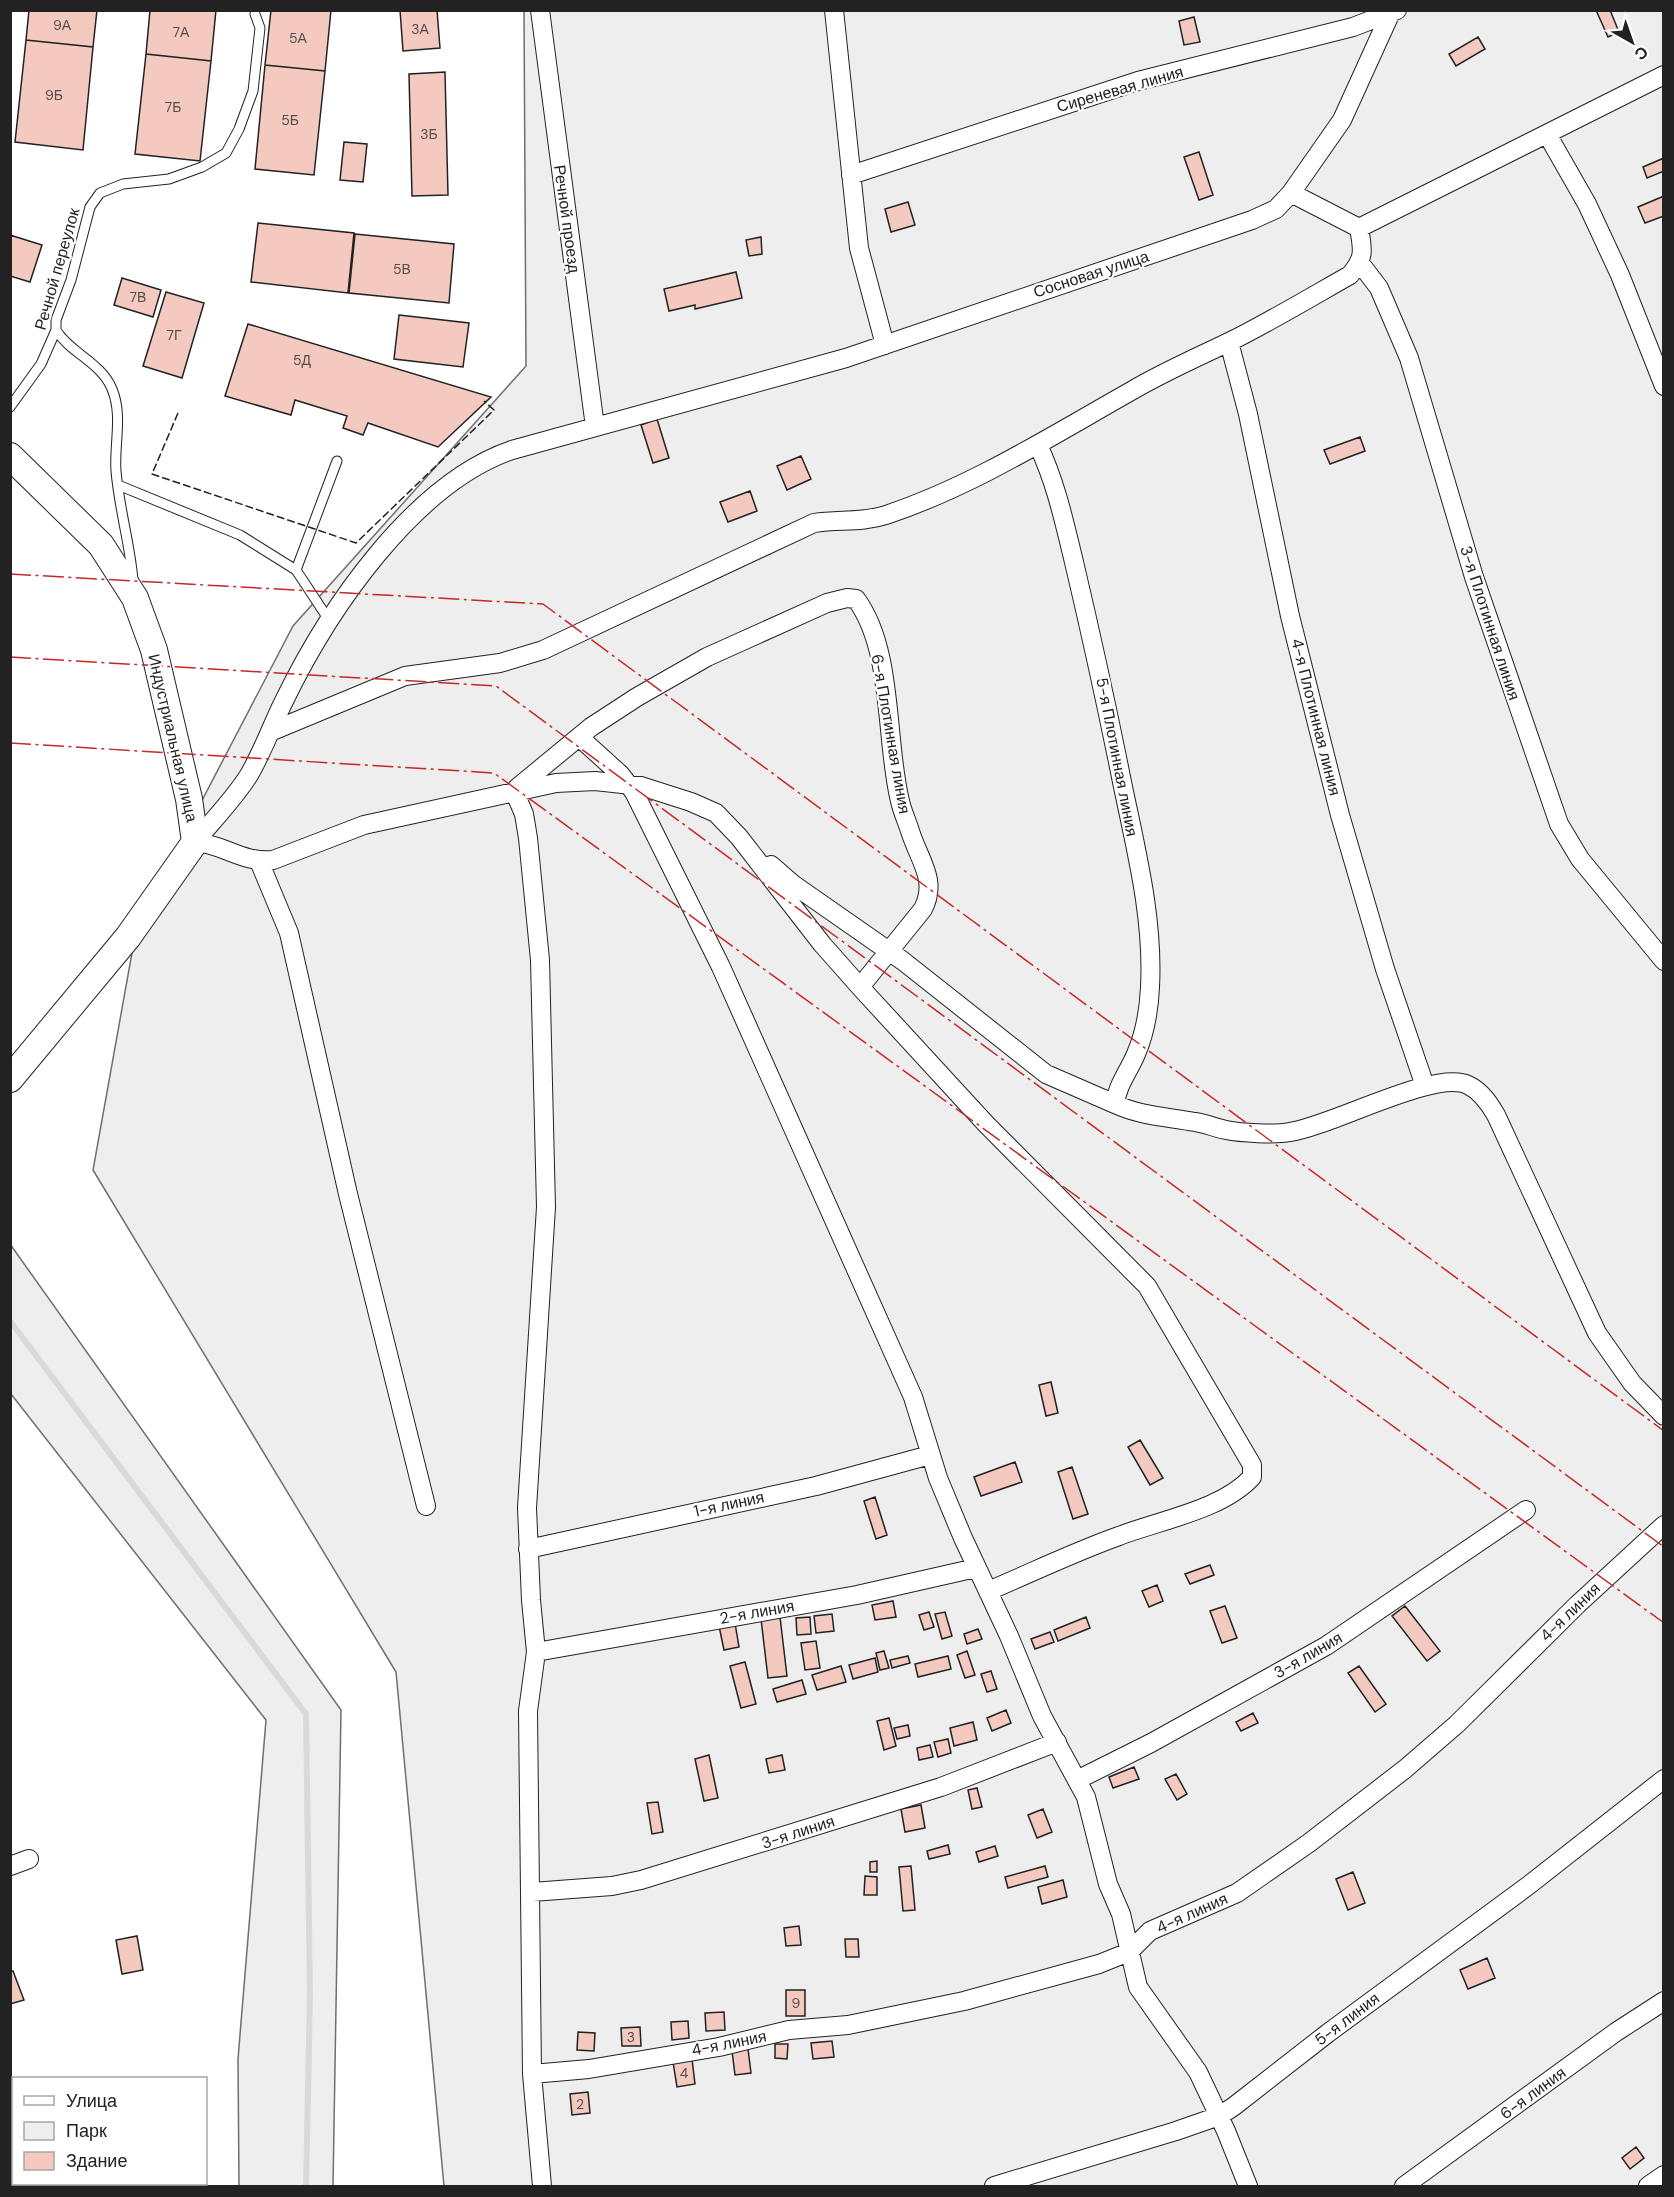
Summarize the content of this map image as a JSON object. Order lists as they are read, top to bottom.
{
  "streets": {
    "main road": ["Индустриальная улица"],
    "street": [
      "Сиреневая линия",
      "Речной проезд",
      "Сосновая улица",
      "3-я Плотинная линия",
      "4-я Плотинная линия",
      "6-я Плотинная линия",
      "5-я Плотинная линия",
      "1-я линия",
      "2-я линия",
      "4-я линия",
      "3-я линия",
      "5-я линия",
      "6-я линия"
    ],
    "lane": ["Речной переулок"]
  },
  "crossings": [
    ["Сиреневая линия", "Сосновая улица"],
    ["Речной проезд", "Сосновая улица"],
    ["Сосновая улица", "Индустриальная улица"]
  ],
  "house_numbers": [
    "9А",
    "3А",
    "7А",
    "5А",
    "9Б",
    "7Б",
    "5Б",
    "3Б",
    "5В",
    "7В",
    "7Г",
    "5Д",
    "9",
    "3",
    "4",
    "2"
  ],
  "legend": ["Улица", "Парк", "Здание"],
  "north": "bottom right"
}
